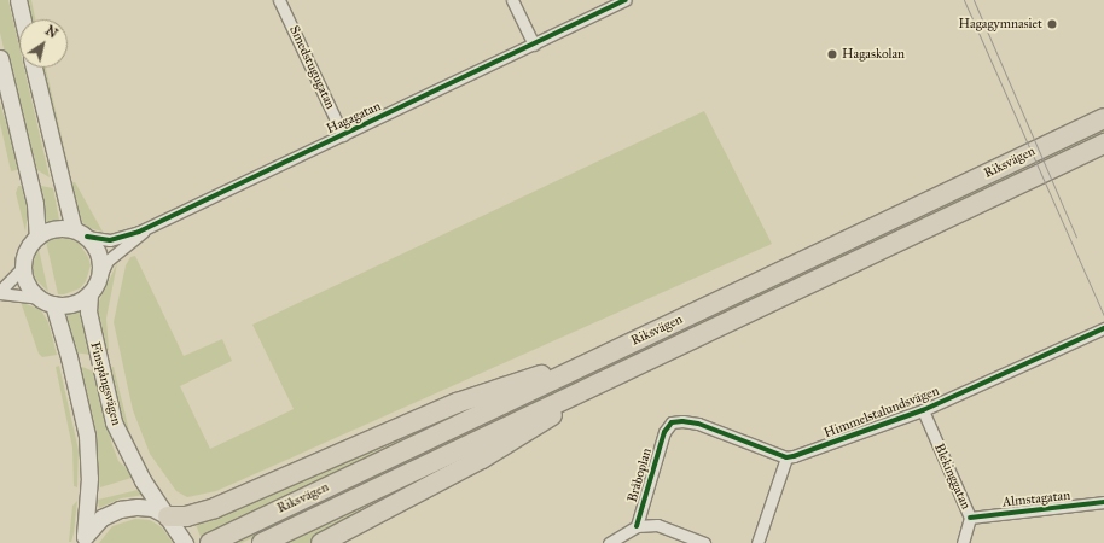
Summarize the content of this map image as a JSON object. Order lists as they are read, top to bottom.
{
  "streets": {
    "highway": ["Riksvägen"],
    "main road": ["Finspångsvägen"],
    "street": [
      "Smedstugugatan",
      "Hagagatan",
      "Himmelstalundsvägen",
      "Bråboplan",
      "Blekinggatan",
      "Almstagatan"
    ]
  },
  "crossings": [
    ["Smedstugugatan", "Hagagatan"],
    ["Hagagatan", "Finspångsvägen"],
    ["Himmelstalundsvägen", "Bråboplan"],
    ["Himmelstalundsvägen", "Blekinggatan"],
    ["Blekinggatan", "Almstagatan"]
  ],
  "places": ["Hagagymnasiet", "Hagaskolan"],
  "north": "top right"
}
